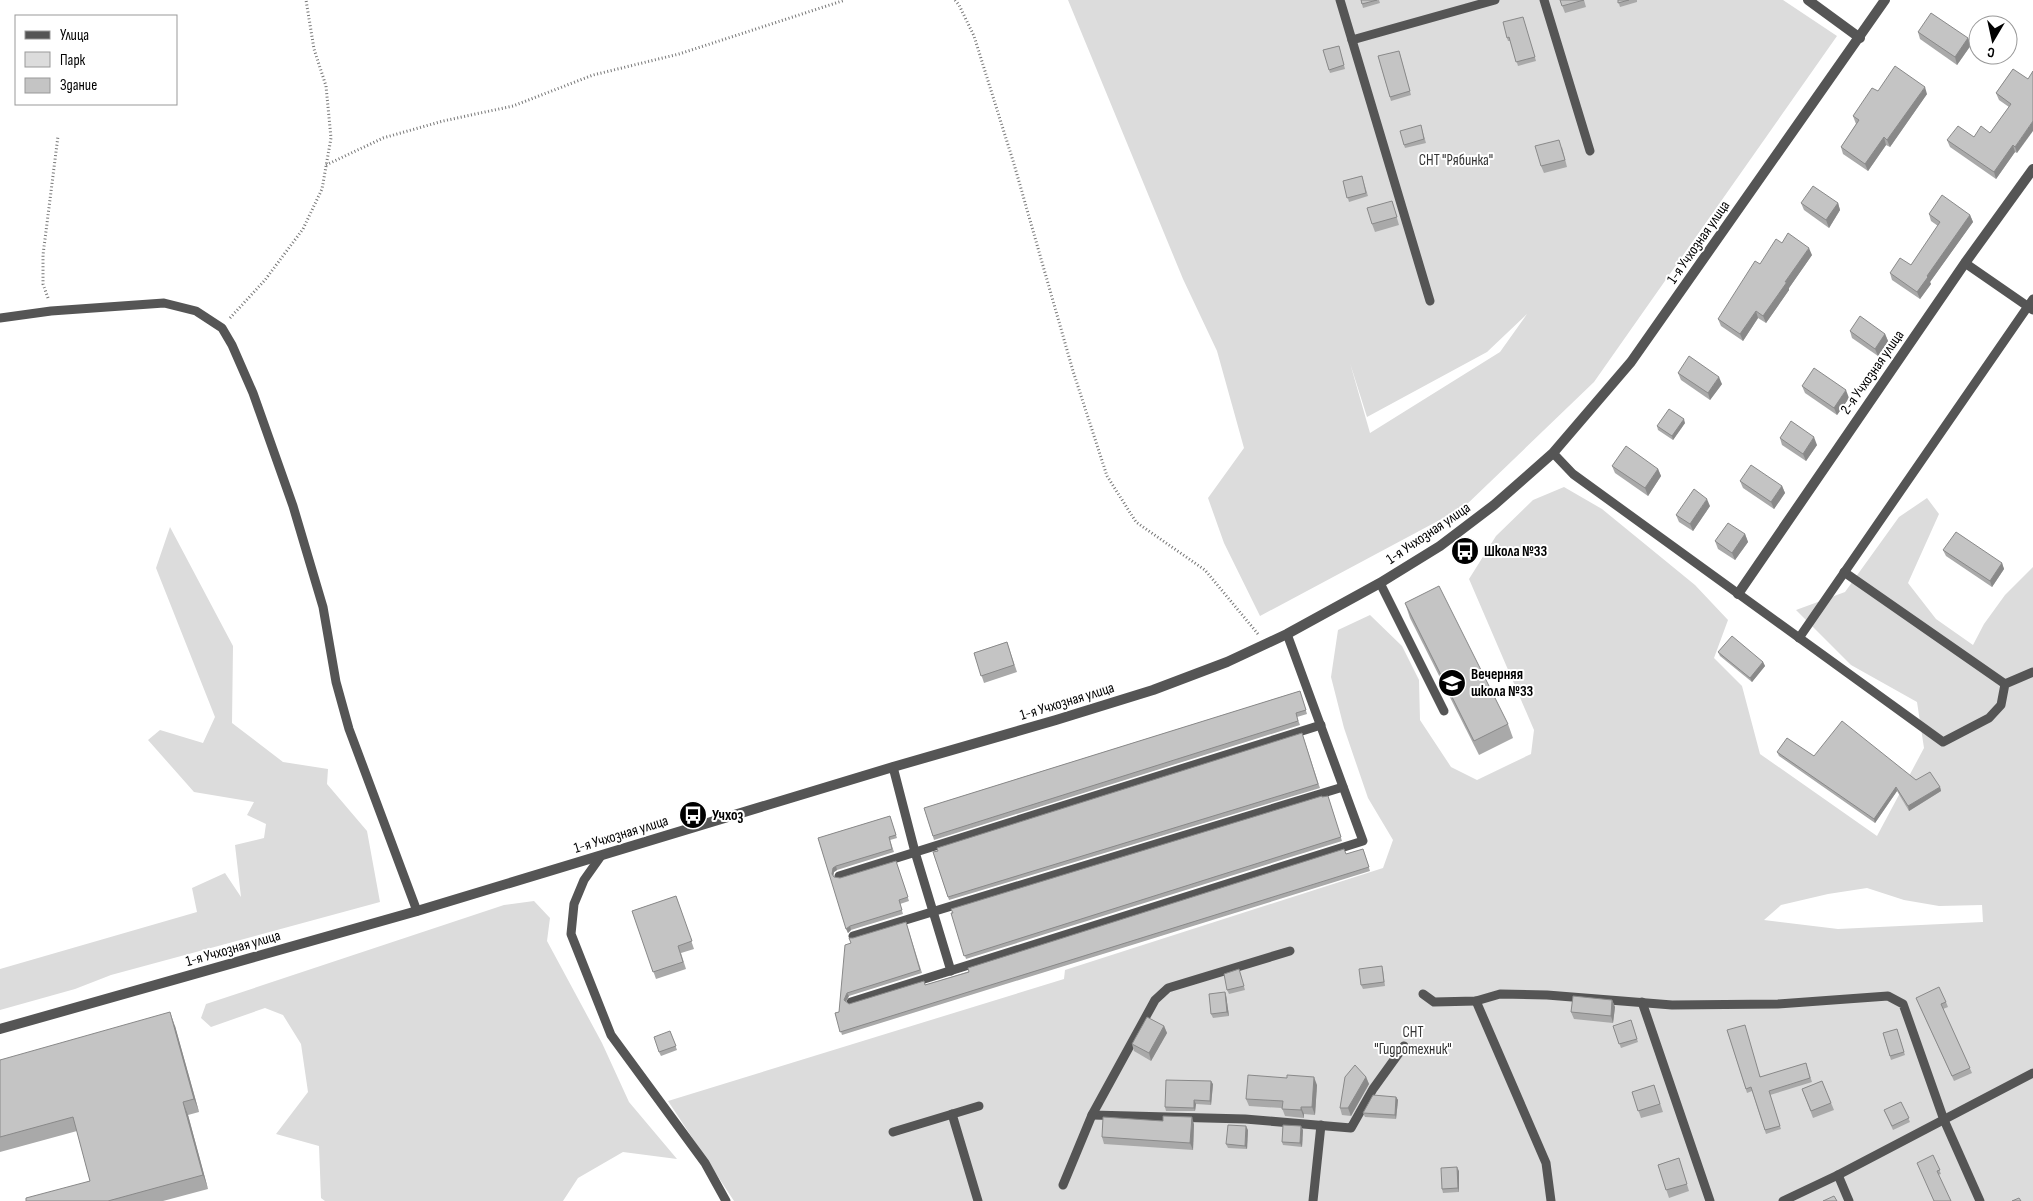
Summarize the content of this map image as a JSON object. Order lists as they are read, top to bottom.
{
  "streets": {
    "street": ["1-я Учхозная улица", "2-я Учхозная улица"]
  },
  "parks": ["СНТ \"Рябинка\"", "СНТ \"Гидротехник\""],
  "places": {
    "bus stop": ["Школа №33", "Учхоз"],
    "school or university": ["Вечерняя школа №33"]
  },
  "legend": ["Улица", "Парк", "Здание"],
  "north": "bottom"
}
